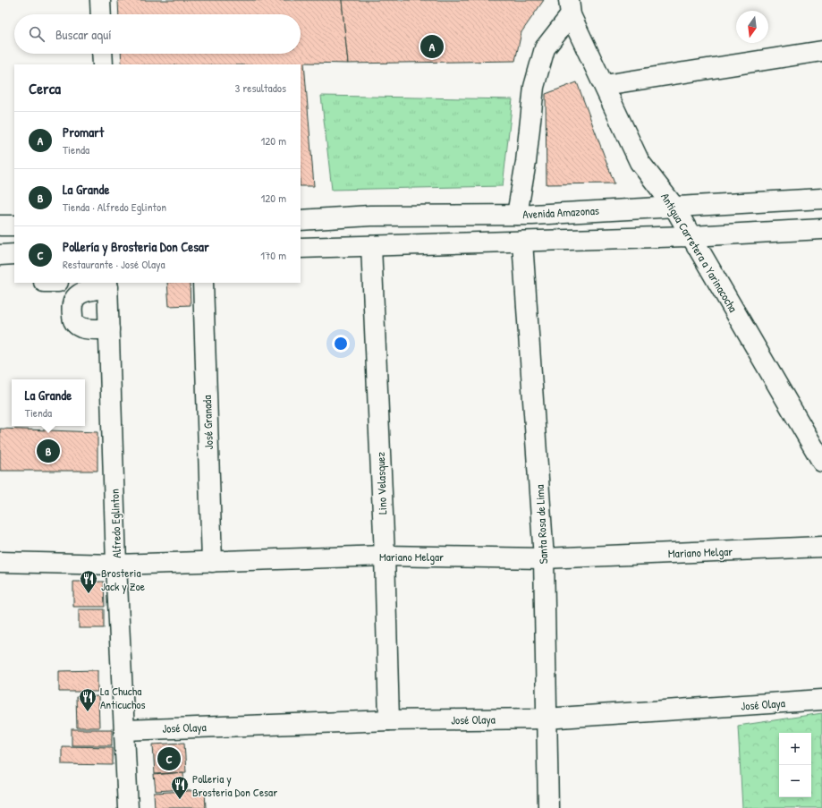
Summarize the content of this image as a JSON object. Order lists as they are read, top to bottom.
{
  "streets": {
    "street": [
      "Avenida Amazonas",
      "Antigua Carretera a Yarinacocha",
      "José Granada",
      "Lino Velasquez",
      "Alfredo Eglinton",
      "Santa Rosa de Lima",
      "Mariano Melgar",
      "José Olaya"
    ]
  },
  "crossings": [
    ["Avenida Amazonas", "Antigua Carretera a Yarinacocha"],
    ["José Granada", "Mariano Melgar"],
    ["Lino Velasquez", "Mariano Melgar"],
    ["Lino Velasquez", "José Olaya"],
    ["Alfredo Eglinton", "Mariano Melgar"],
    ["Alfredo Eglinton", "José Olaya"],
    ["Santa Rosa de Lima", "Mariano Melgar"],
    ["Santa Rosa de Lima", "José Olaya"]
  ],
  "places": {
    "restaurant": ["Brosteria Jack y Zoe", "La Chucha Anticuchos", "Polleria y Brosteria Don Cesar"]
  },
  "north": "bottom",
  "page": {
    "search": "Buscar aquí",
    "pins": ["A", "B", "C"],
    "heading": ["Cerca", "3 resultados"],
    "list": [
      {
        "mark": "A",
        "name": "Promart",
        "note": "Tienda",
        "value": "120 m"
      },
      {
        "mark": "B",
        "name": "La Grande",
        "note": "Tienda · Alfredo Eglinton",
        "value": "120 m"
      },
      {
        "mark": "C",
        "name": "Pollería y Brosteria Don Cesar",
        "note": "Restaurante · José Olaya",
        "value": "170 m"
      }
    ],
    "popup": ["La Grande", "Tienda"],
    "map_buttons": ["+", "−"]
  }
}
